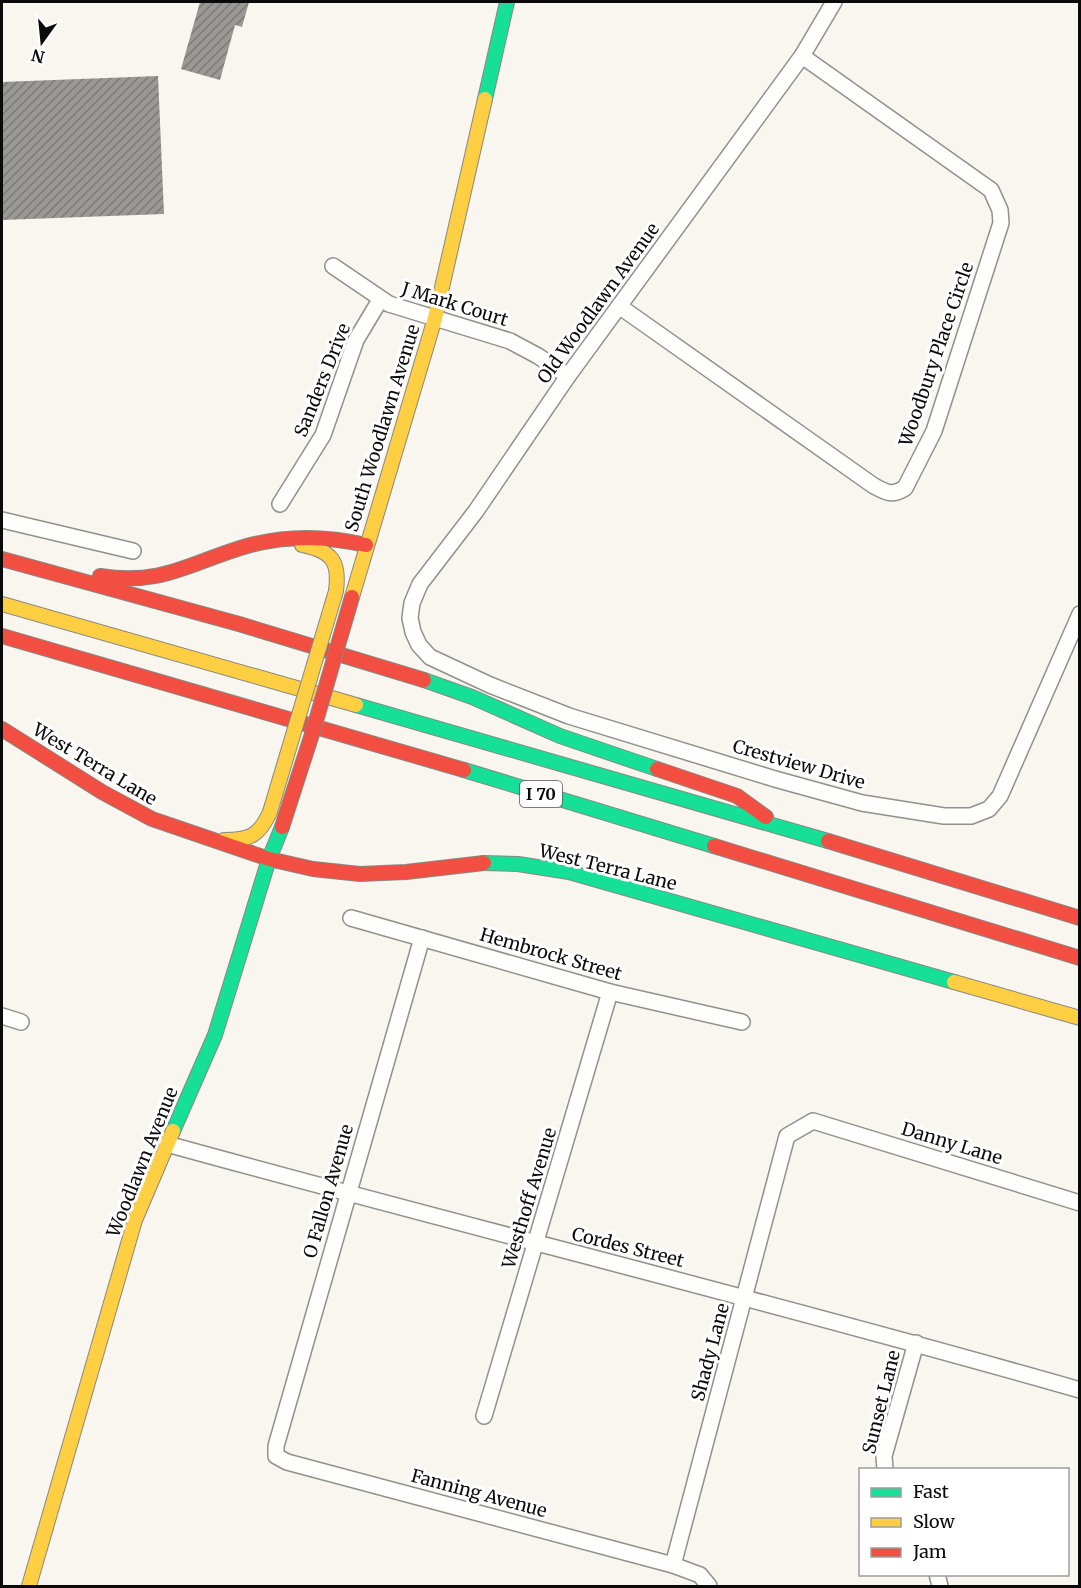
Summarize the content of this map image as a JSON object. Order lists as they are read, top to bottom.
{
  "streets": {
    "main road": [
      "South Woodlawn Avenue",
      "West Terra Lane",
      "I 70",
      "Woodlawn Avenue"
    ],
    "street": [
      "Old Woodlawn Avenue",
      "J Mark Court",
      "Woodbury Place Circle",
      "Sanders Drive",
      "Crestview Drive",
      "Hembrock Street",
      "Danny Lane",
      "O Fallon Avenue",
      "Westhoff Avenue",
      "Cordes Street",
      "Shady Lane",
      "Sunset Lane",
      "Fanning Avenue"
    ]
  },
  "crossings": [
    ["Old Woodlawn Avenue", "J Mark Court"],
    ["Old Woodlawn Avenue", "Woodbury Place Circle"],
    ["Old Woodlawn Avenue", "Crestview Drive"],
    ["J Mark Court", "Sanders Drive"],
    ["J Mark Court", "South Woodlawn Avenue"],
    ["South Woodlawn Avenue", "West Terra Lane"],
    ["South Woodlawn Avenue", "Woodlawn Avenue"],
    ["West Terra Lane", "Woodlawn Avenue"],
    ["Hembrock Street", "O Fallon Avenue"],
    ["Hembrock Street", "Westhoff Avenue"],
    ["Danny Lane", "Shady Lane"],
    ["Woodlawn Avenue", "Cordes Street"],
    ["O Fallon Avenue", "Cordes Street"],
    ["O Fallon Avenue", "Fanning Avenue"],
    ["Westhoff Avenue", "Cordes Street"],
    ["Cordes Street", "Shady Lane"],
    ["Cordes Street", "Sunset Lane"],
    ["Shady Lane", "Fanning Avenue"]
  ],
  "legend": ["Fast", "Slow", "Jam"],
  "north": "bottom"
}
